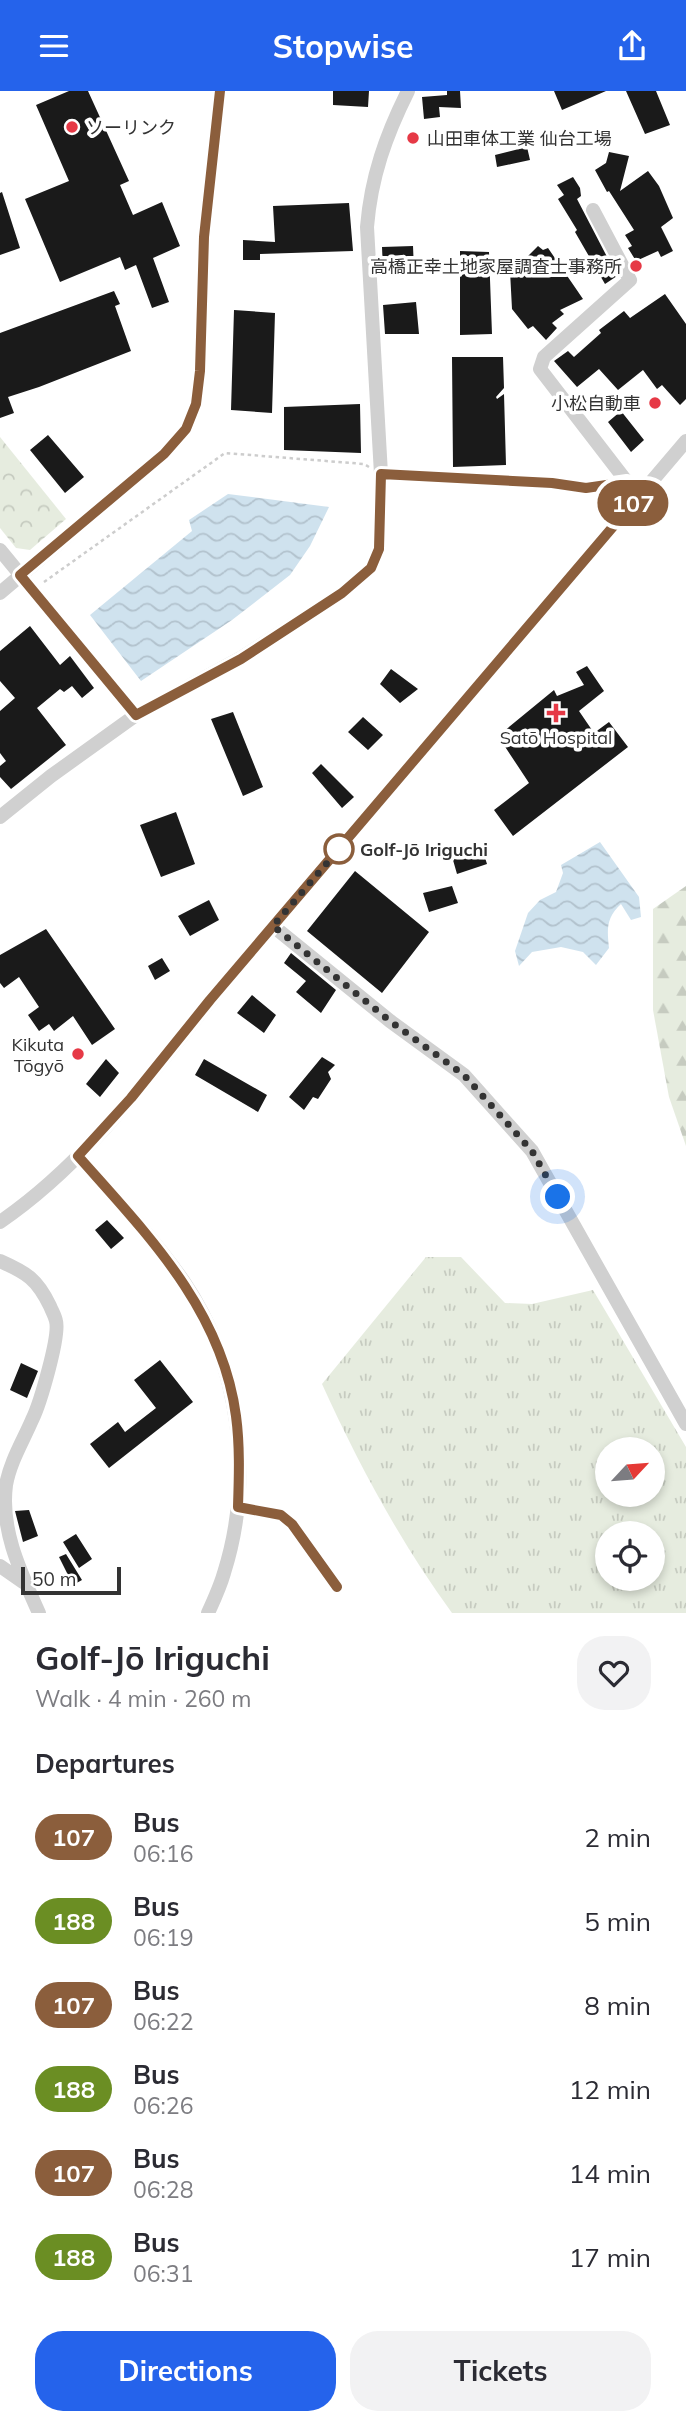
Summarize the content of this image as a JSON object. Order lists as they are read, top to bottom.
{
  "places": {
    "other": [
      "ソーリンク",
      "山田車体工業 仙台工場",
      "高橋正幸土地家屋調査士事務所",
      "小松自動車",
      "Golf-Jō Iriguchi",
      "Kikuta Tōgyō"
    ],
    "health": ["Satō Hospital"]
  },
  "lines": ["bus line 107"],
  "scale_bar": "50 m",
  "north": "top right",
  "page": {
    "header": "Stopwise",
    "on_map": "107",
    "scale": "50 m",
    "heading": [
      ["Golf-Jō Iriguchi", "Walk · 4 min · 260 m"],
      "Departures"
    ],
    "list": [
      {
        "mark": "107",
        "name": "Bus",
        "note": "06:16",
        "value": "2 min"
      },
      {
        "mark": "188",
        "name": "Bus",
        "note": "06:19",
        "value": "5 min"
      },
      {
        "mark": "107",
        "name": "Bus",
        "note": "06:22",
        "value": "8 min"
      },
      {
        "mark": "188",
        "name": "Bus",
        "note": "06:26",
        "value": "12 min"
      },
      {
        "mark": "107",
        "name": "Bus",
        "note": "06:28",
        "value": "14 min"
      },
      {
        "mark": "188",
        "name": "Bus",
        "note": "06:31",
        "value": "17 min"
      }
    ],
    "buttons": ["Directions", "Tickets"]
  }
}
